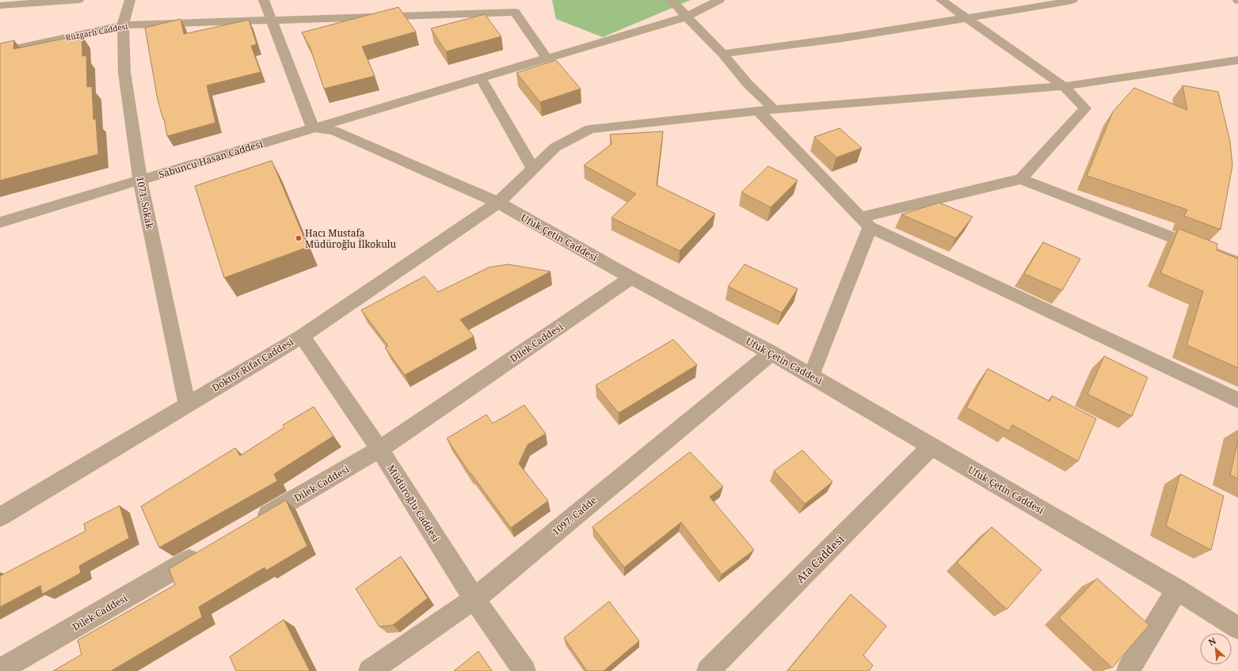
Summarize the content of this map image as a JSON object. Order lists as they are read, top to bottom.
{
  "streets": {
    "street": [
      "Rüzgarlı Caddesi",
      "Sabuncu Hasan Caddesi",
      "1071. Sokak",
      "Ufuk Çetin Caddesi",
      "Dilek Caddesi",
      "Doktor Rıfat Caddesi",
      "Müdüroğlu Caddesi",
      "1097. Cadde",
      "Ata Caddesi"
    ]
  },
  "crossings": [
    ["Rüzgarlı Caddesi", "Sabuncu Hasan Caddesi"],
    ["Rüzgarlı Caddesi", "1071. Sokak"],
    ["Sabuncu Hasan Caddesi", "1071. Sokak"],
    ["Sabuncu Hasan Caddesi", "Ufuk Çetin Caddesi"],
    ["1071. Sokak", "Doktor Rıfat Caddesi"],
    ["Ufuk Çetin Caddesi", "Dilek Caddesi"],
    ["Ufuk Çetin Caddesi", "Doktor Rıfat Caddesi"],
    ["Ufuk Çetin Caddesi", "1097. Cadde"],
    ["Ufuk Çetin Caddesi", "Ata Caddesi"],
    ["Dilek Caddesi", "Müdüroğlu Caddesi"],
    ["Doktor Rıfat Caddesi", "Müdüroğlu Caddesi"],
    ["Müdüroğlu Caddesi", "1097. Cadde"]
  ],
  "places": ["Hacı Mustafa Müdüroğlu İlkokulu"],
  "north": "top left"
}
